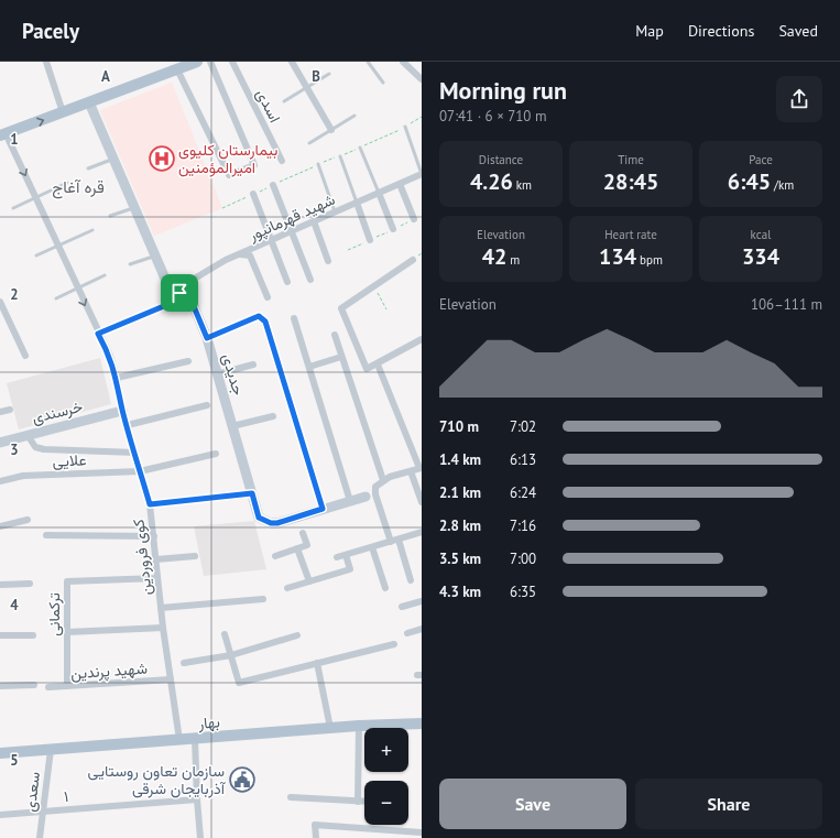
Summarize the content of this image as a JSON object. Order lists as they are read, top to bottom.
{
  "streets": {
    "main road": ["بهار"],
    "street": [
      "اسدی",
      "شهید قهرمانپور",
      "جدیدی",
      "خرسندی",
      "علایی",
      "کوی فروردین",
      "ترکمانی",
      "شهید پرندین",
      "سعدی",
      "۱"
    ]
  },
  "crossings": [
    ["شهید قهرمانپور", "جدیدی"],
    ["شهید قهرمانپور", "کوی فروردین"],
    ["خرسندی", "کوی فروردین"],
    ["علایی", "کوی فروردین"],
    ["کوی فروردین", "ترکمانی"],
    ["کوی فروردین", "شهید پرندین"],
    ["کوی فروردین", "بهار"],
    ["ترکمانی", "شهید پرندین"],
    ["بهار", "سعدی"],
    ["سعدی", "۱"]
  ],
  "districts": ["قره آغاج"],
  "places": {
    "hospital": ["بیمارستان کلیوی امیرالمؤمنین"],
    "public building": ["سازمان تعاون روستایی آذربایجان شرقی"]
  },
  "page": {
    "header": "Pacely",
    "nav": ["Map", "Directions", "Saved"],
    "heading": ["Morning run", "07:41 · 6 × 710 m"],
    "stats": [
      ["Distance", "4.26 km"],
      ["Time", "28:45"],
      ["Pace", "6:45 /km"],
      ["Elevation", "42 m"],
      ["Heart rate", "134 bpm"],
      ["kcal", "334"]
    ],
    "chart": ["Elevation", "106–111 m"],
    "list": [
      {
        "name": "710 m",
        "note": "7:02"
      },
      {
        "name": "1.4 km",
        "note": "6:13"
      },
      {
        "name": "2.1 km",
        "note": "6:24"
      },
      {
        "name": "2.8 km",
        "note": "7:16"
      },
      {
        "name": "3.5 km",
        "note": "7:00"
      },
      {
        "name": "4.3 km",
        "note": "6:35"
      }
    ],
    "map_buttons": ["+", "−"],
    "buttons": ["Save", "Share"]
  },
  "grid": {
    "columns": ["A", "B"],
    "rows": [
      "1",
      "2",
      "3",
      "4",
      "5"
    ]
  }
}
